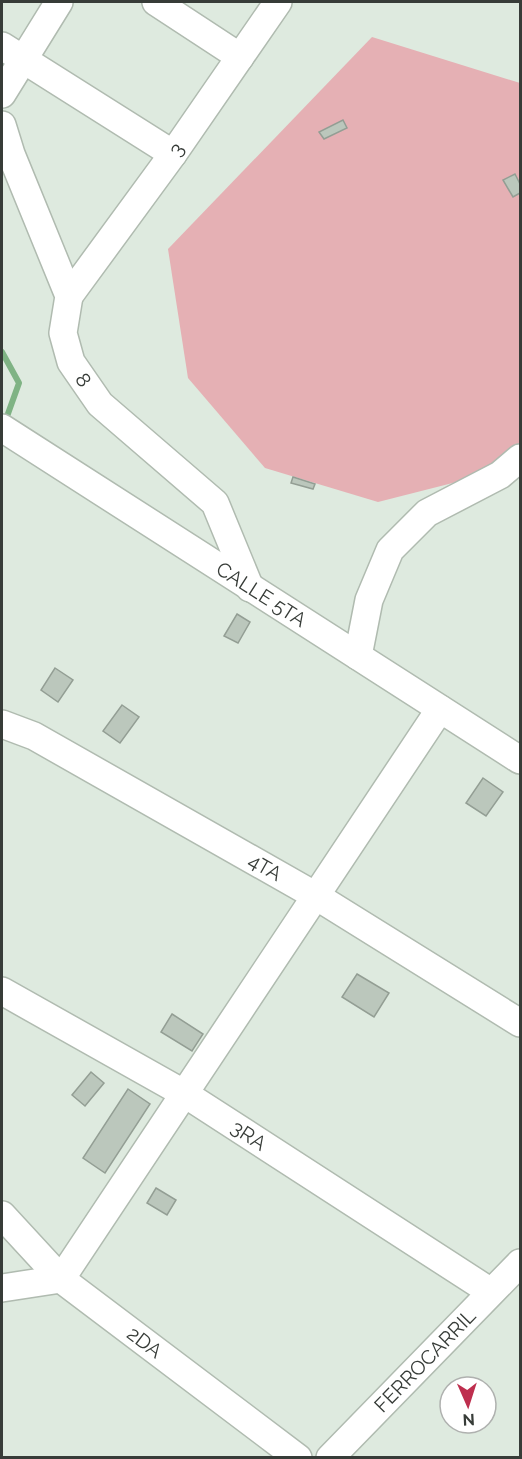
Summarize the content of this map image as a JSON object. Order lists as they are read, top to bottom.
{
  "streets": {
    "street": [
      "3",
      "8",
      "CALLE 5TA",
      "4TA",
      "3RA",
      "2DA",
      "FERROCARRIL"
    ]
  },
  "crossings": [
    ["3", "8"],
    ["8", "CALLE 5TA"],
    ["3RA", "FERROCARRIL"]
  ],
  "north": "bottom"
}
